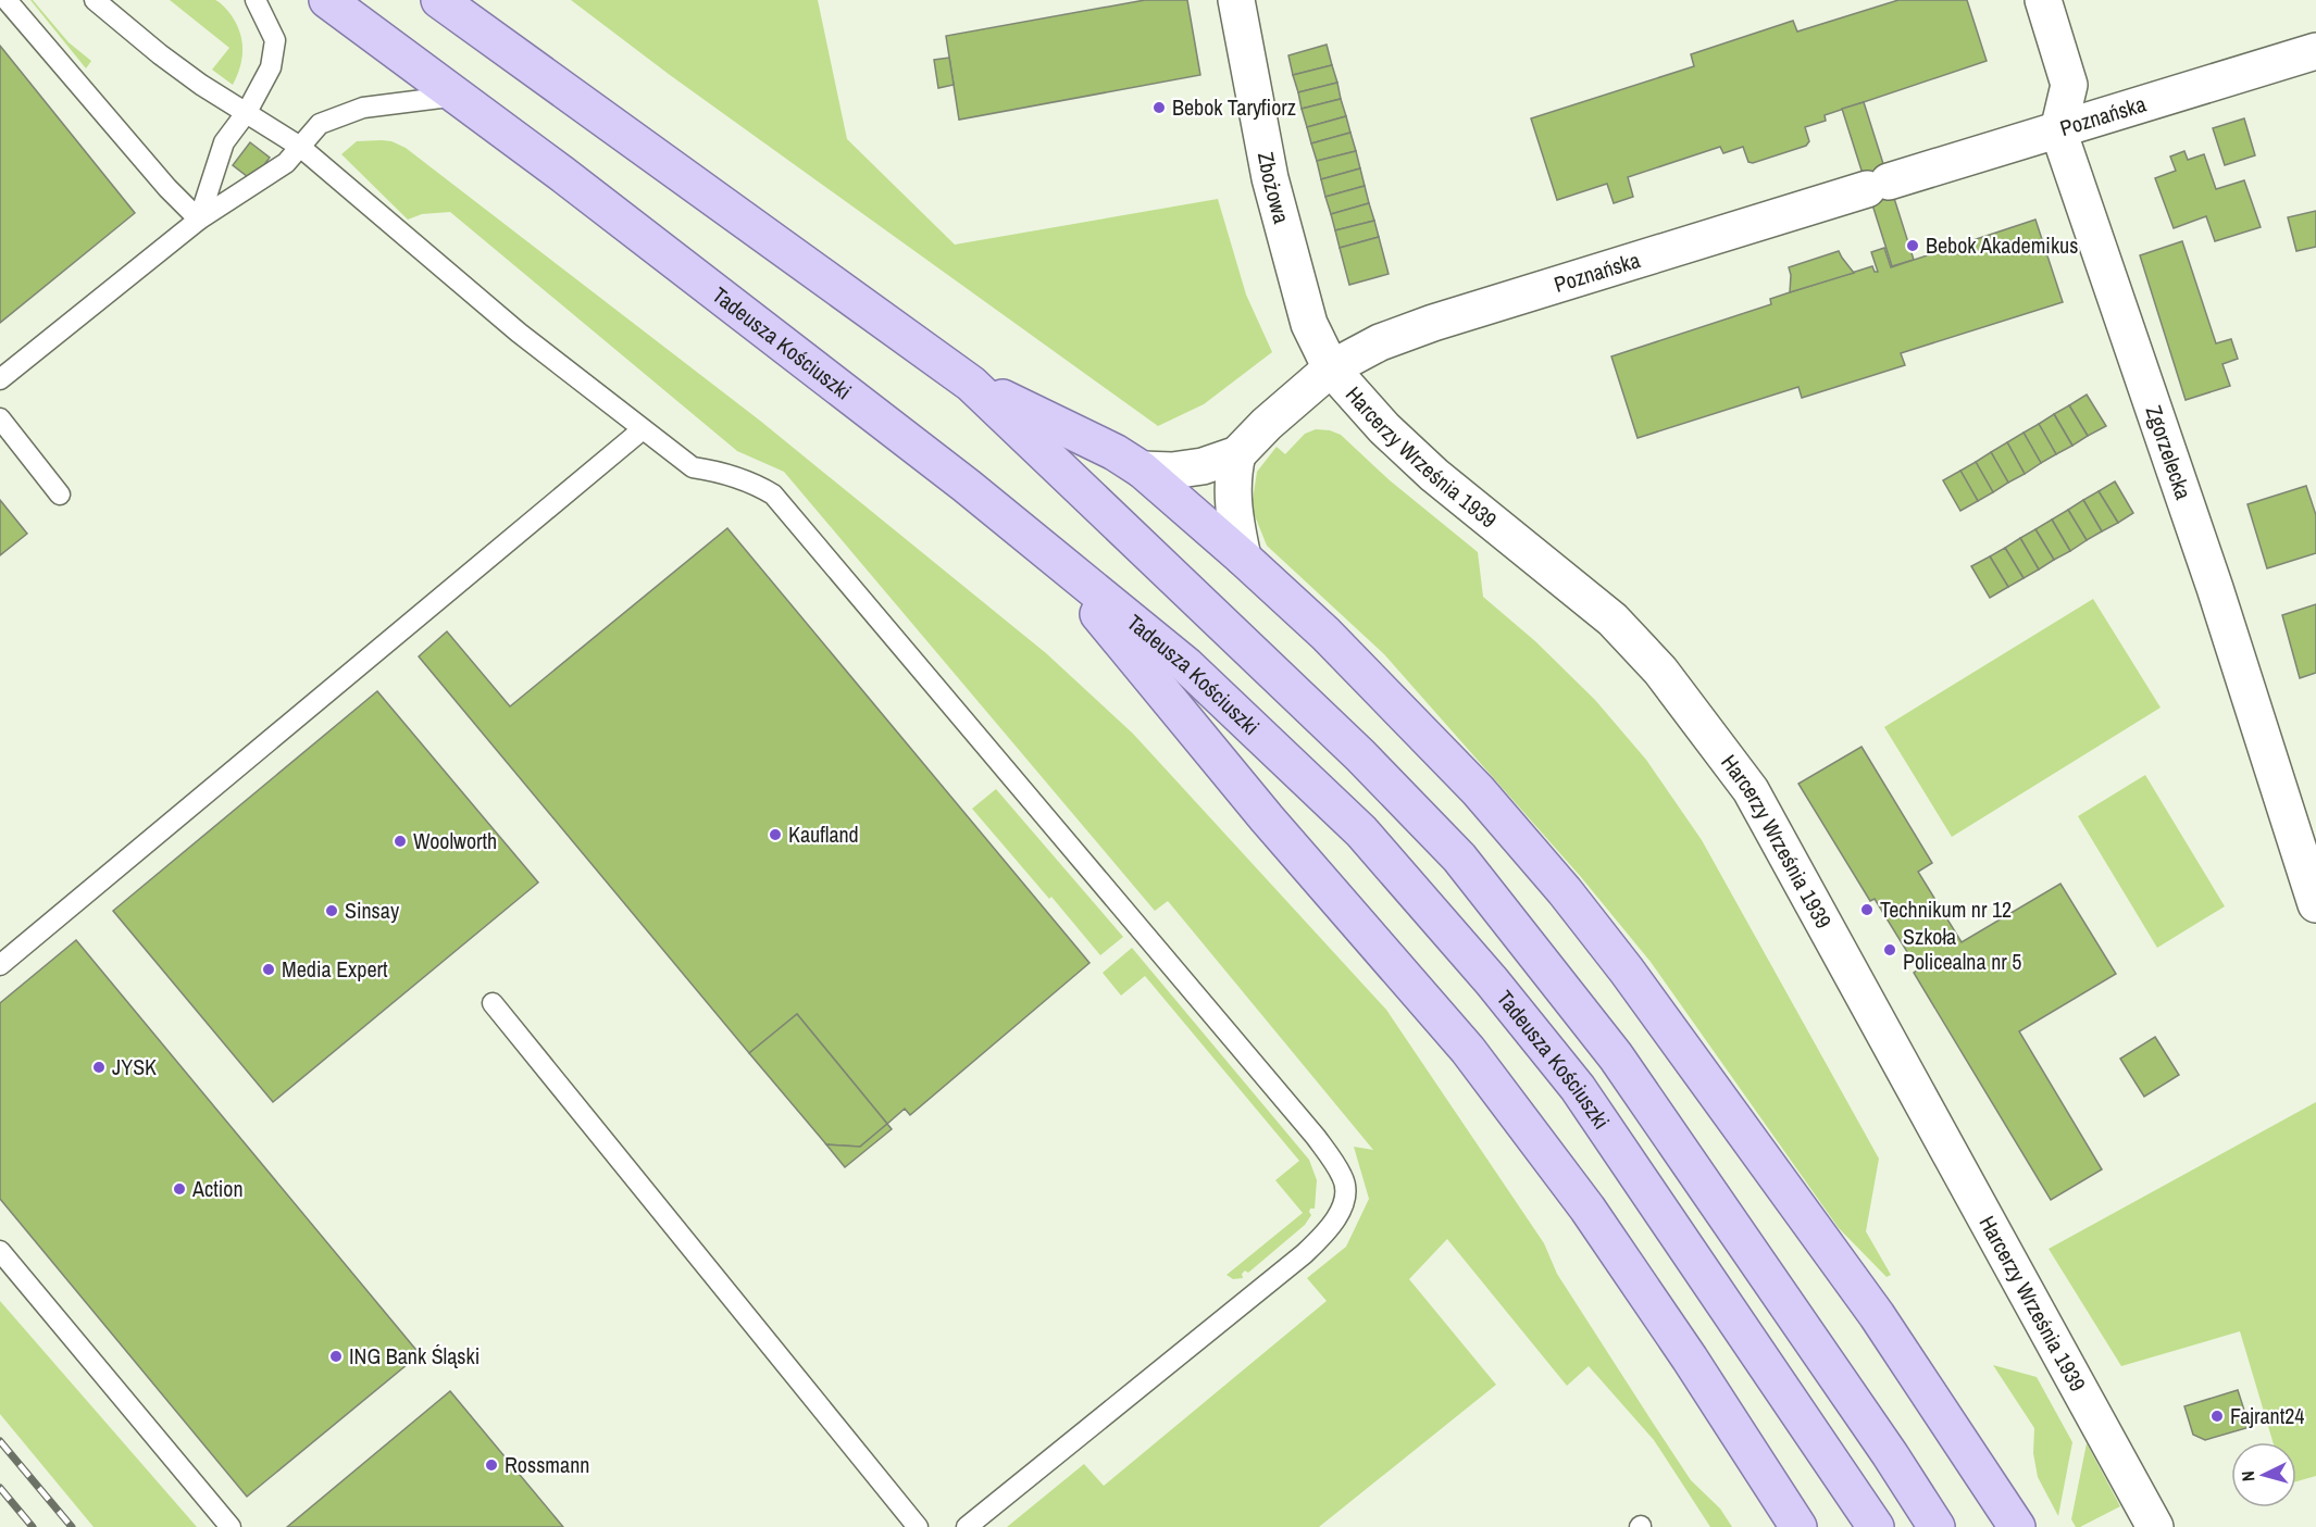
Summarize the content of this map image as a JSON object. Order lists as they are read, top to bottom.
{
  "streets": {
    "main road": ["Tadeusza Kościuszki"],
    "street": [
      "Poznańska",
      "Zbożowa",
      "Zgorzelecka",
      "Harcerzy Września 1939"
    ]
  },
  "crossings": [
    ["Poznańska", "Zbożowa"],
    ["Poznańska", "Zgorzelecka"],
    ["Poznańska", "Harcerzy Września 1939"],
    ["Zbożowa", "Harcerzy Września 1939"]
  ],
  "places": [
    "Bebok Taryfiorz",
    "Bebok Akademikus",
    "Kaufland",
    "Woolworth",
    "Technikum nr 12",
    "Sinsay",
    "Szkoła Policealna nr 5",
    "Media Expert",
    "JYSK",
    "Action",
    "ING Bank Śląski",
    "Fajrant24",
    "Rossmann"
  ],
  "north": "left"
}
